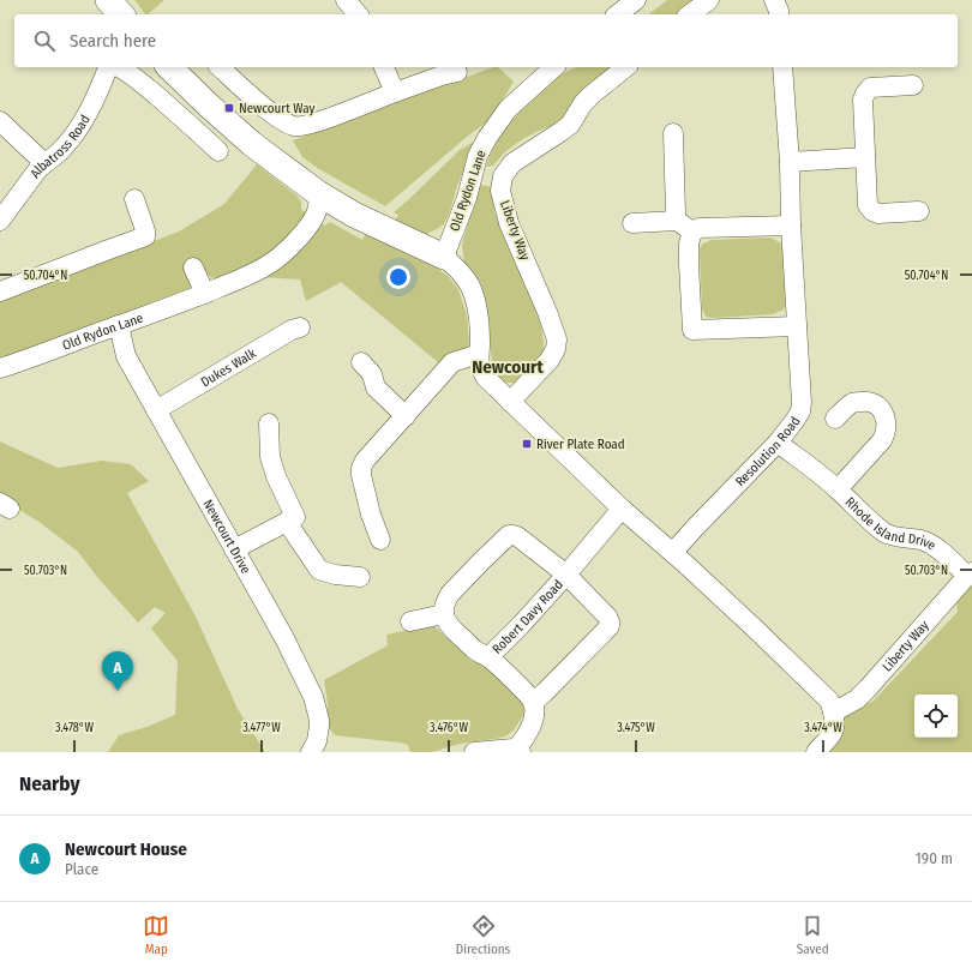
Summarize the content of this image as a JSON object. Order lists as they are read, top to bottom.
{
  "streets": {
    "street": [
      "Albatross Road",
      "Old Rydon Lane",
      "Liberty Way",
      "Dukes Walk",
      "Resolution Road",
      "Rhode Island Drive",
      "Newcourt Drive",
      "Robert Davy Road"
    ]
  },
  "crossings": [
    ["Old Rydon Lane", "Newcourt Drive"],
    ["Liberty Way", "Rhode Island Drive"],
    ["Dukes Walk", "Newcourt Drive"],
    ["Resolution Road", "Rhode Island Drive"]
  ],
  "districts": ["Newcourt"],
  "places": {
    "transit": ["Newcourt Way", "River Plate Road"]
  },
  "page": {
    "search": "Search here",
    "pins": "A",
    "heading": "Nearby",
    "list": [
      {
        "mark": "A",
        "name": "Newcourt House",
        "note": "Place",
        "value": "190 m"
      }
    ],
    "nav": ["Map", "Directions", "Saved"]
  },
  "coordinates": [
    "50.704°N",
    "50.703°N",
    "3.478°W",
    "3.477°W",
    "3.476°W",
    "3.475°W",
    "3.474°W"
  ]
}
